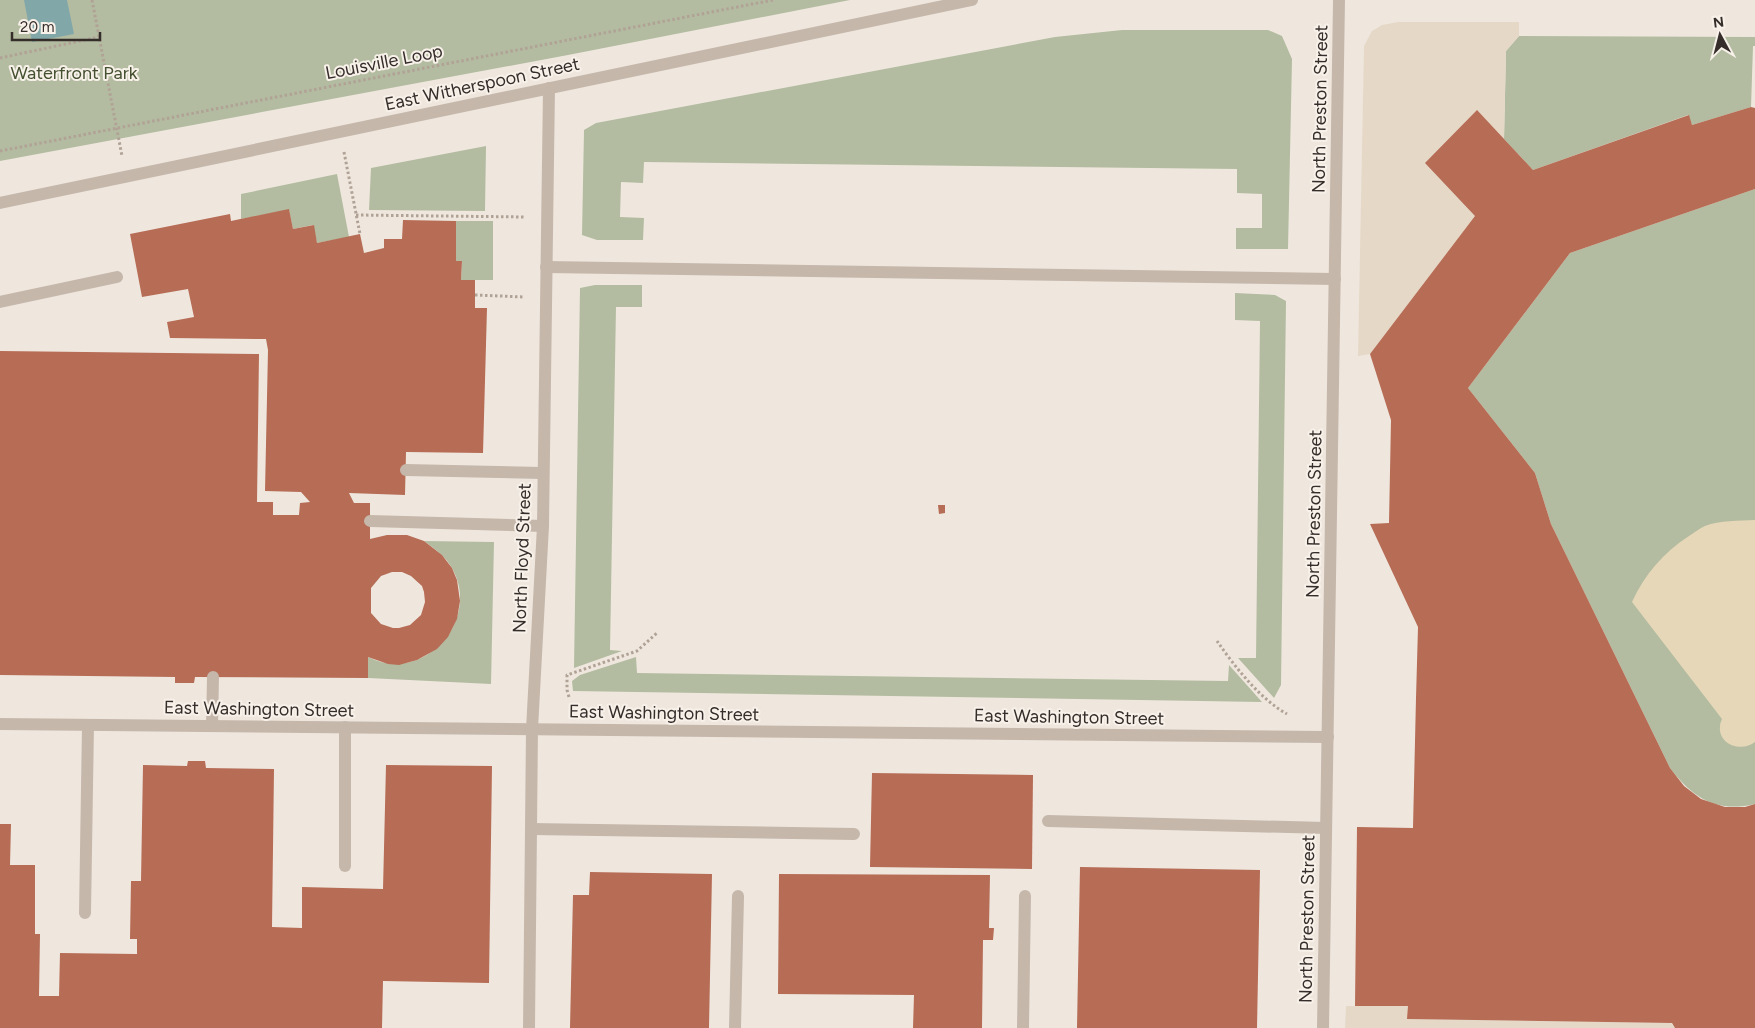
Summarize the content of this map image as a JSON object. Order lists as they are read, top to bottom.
{
  "streets": {
    "street": [
      "East Witherspoon Street",
      "North Preston Street",
      "North Floyd Street",
      "East Washington Street"
    ],
    "path": ["Louisville Loop"]
  },
  "crossings": [
    ["East Witherspoon Street", "North Floyd Street"],
    ["North Preston Street", "East Washington Street"],
    ["North Floyd Street", "East Washington Street"]
  ],
  "parks": ["Waterfront Park"],
  "scale_bar": "20 m",
  "north": "top"
}
